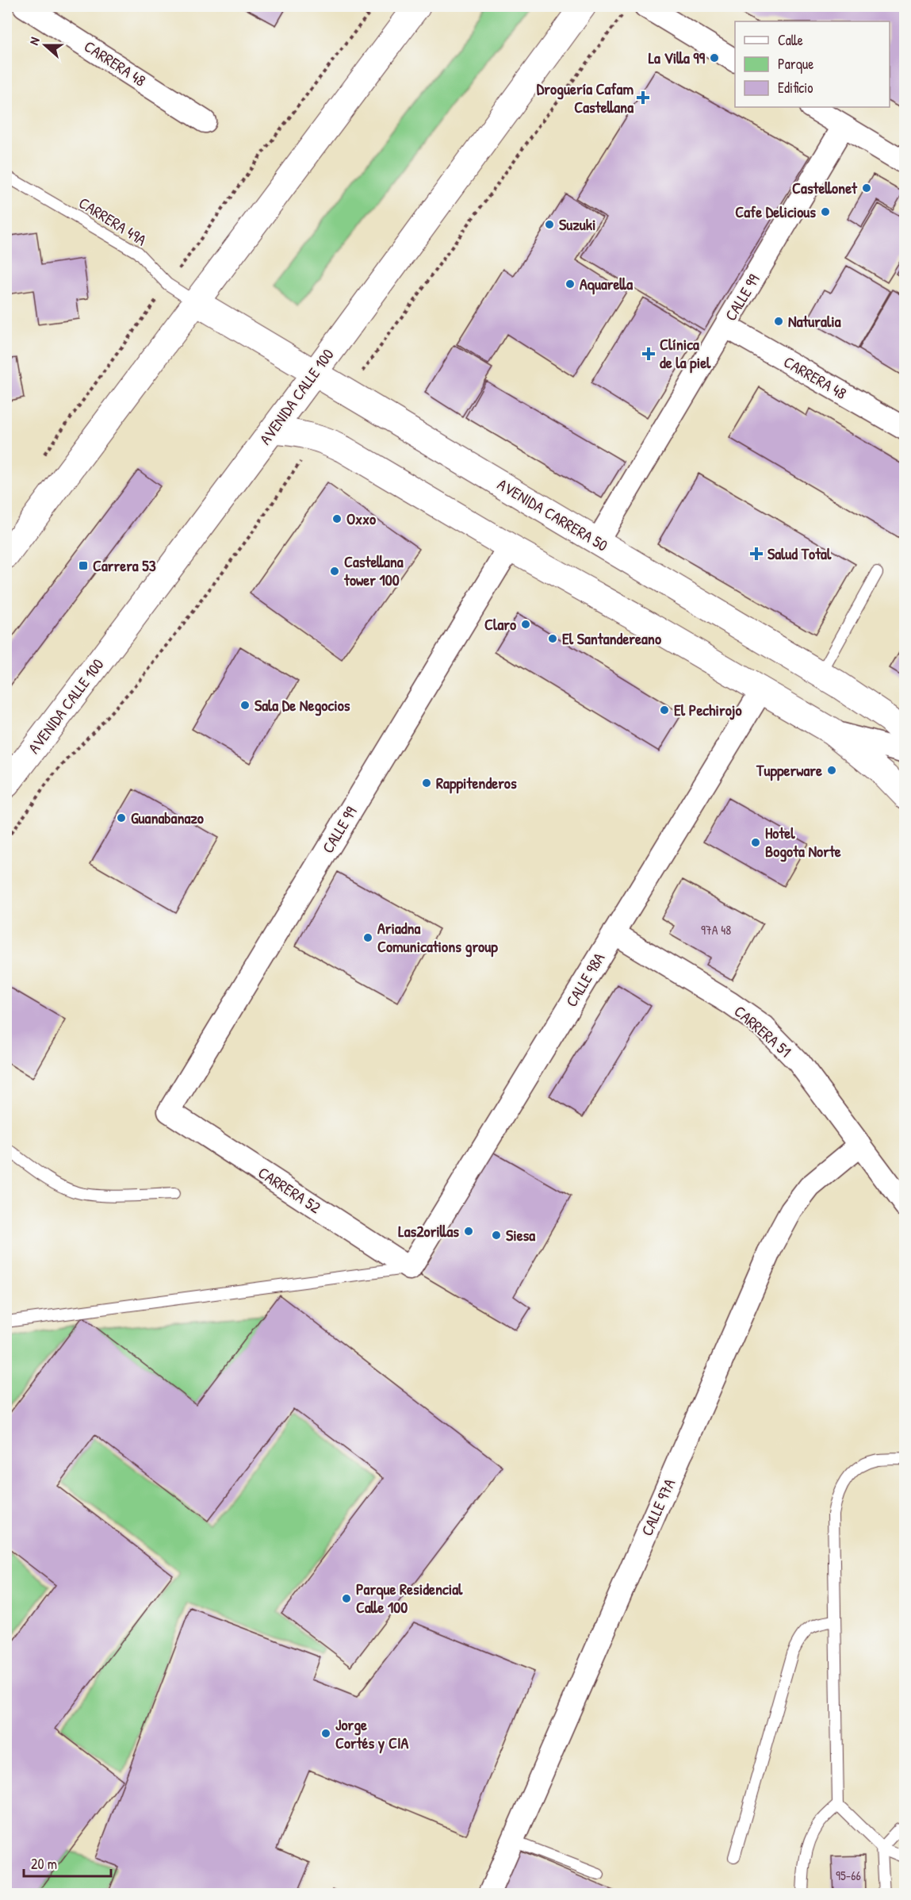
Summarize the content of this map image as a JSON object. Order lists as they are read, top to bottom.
{
  "streets": {
    "main road": ["AVENIDA CALLE 100", "AVENIDA CARRERA 50"],
    "street": [
      "CARRERA 48",
      "CALLE 99",
      "CALLE 98A",
      "CARRERA 51",
      "CARRERA 52",
      "CALLE 97A"
    ],
    "lane": ["CARRERA 49A"]
  },
  "crossings": [
    ["CARRERA 48", "CALLE 99"],
    ["CARRERA 49A", "AVENIDA CARRERA 50"],
    ["CALLE 99", "AVENIDA CARRERA 50"],
    ["CALLE 99", "CARRERA 52"],
    ["AVENIDA CALLE 100", "AVENIDA CARRERA 50"],
    ["CALLE 98A", "CARRERA 51"],
    ["CALLE 98A", "CARRERA 52"],
    ["CARRERA 51", "CALLE 97A"]
  ],
  "places": {
    "other": [
      "La Villa 99",
      "Castellonet",
      "Cafe Delicious",
      "Suzuki",
      "Aquarella",
      "Naturalia",
      "Oxxo",
      "Castellana tower 100",
      "Claro",
      "El Santandereano",
      "Sala De Negocios",
      "El Pechirojo",
      "Tupperware",
      "Rappitenderos",
      "Guanabanazo",
      "Hotel Bogota Norte",
      "Ariadna Comunications group",
      "Las2orillas",
      "Siesa",
      "Parque Residencial Calle 100",
      "Jorge Cortés y CIA"
    ],
    "health": ["Droguería Cafam Castellana", "Clínica de la piel", "Salud Total"],
    "transit": ["Carrera 53"]
  },
  "house_numbers": ["97A 48", "95-66"],
  "legend": ["Calle", "Parque", "Edificio"],
  "scale_bar": "20 m",
  "north": "left"
}
